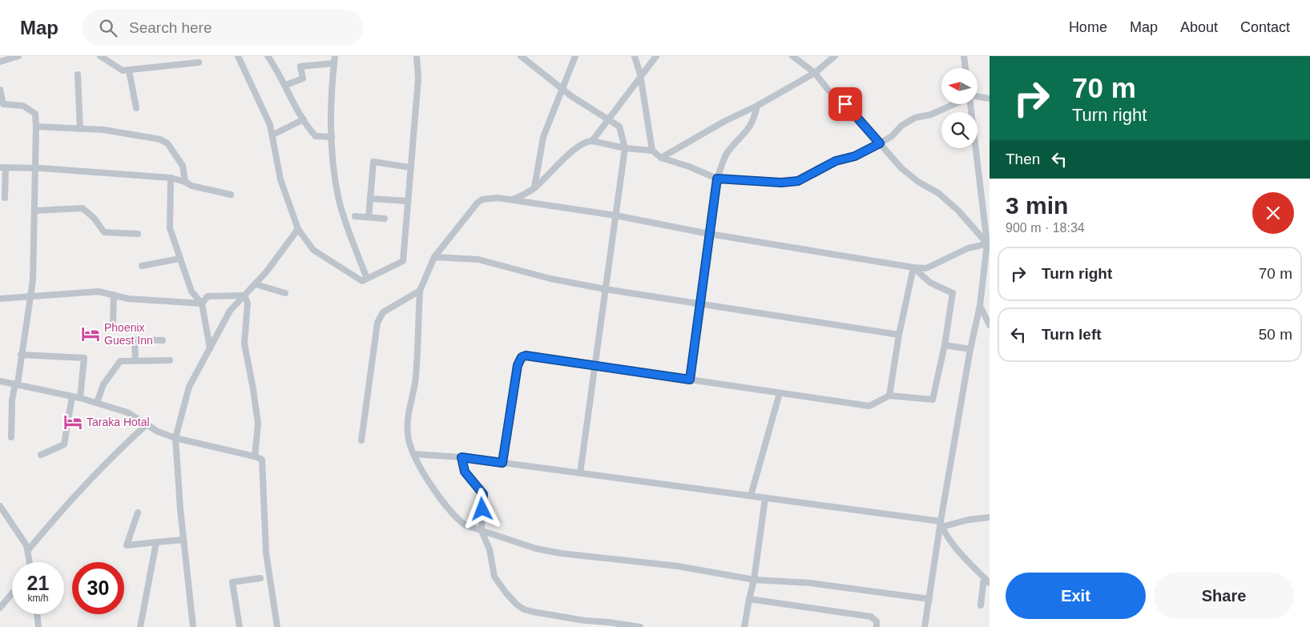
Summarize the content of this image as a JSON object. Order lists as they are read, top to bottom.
{
  "places": {
    "hotel": ["Phoenix Guest Inn", "Taraka Hotal"]
  },
  "north": "left",
  "page": {
    "header": "Map",
    "search": "Search here",
    "nav": [
      "Home",
      "Map",
      "About",
      "Contact"
    ],
    "turn": ["70 m", "Turn right"],
    "then": "Then",
    "heading": ["3 min", "900 m · 18:34"],
    "list": [
      {
        "name": "Turn right",
        "value": "70 m"
      },
      {
        "name": "Turn left",
        "value": "50 m"
      }
    ],
    "speed": "21 km/h",
    "limit": "30",
    "buttons": ["Exit", "Share"]
  }
}
